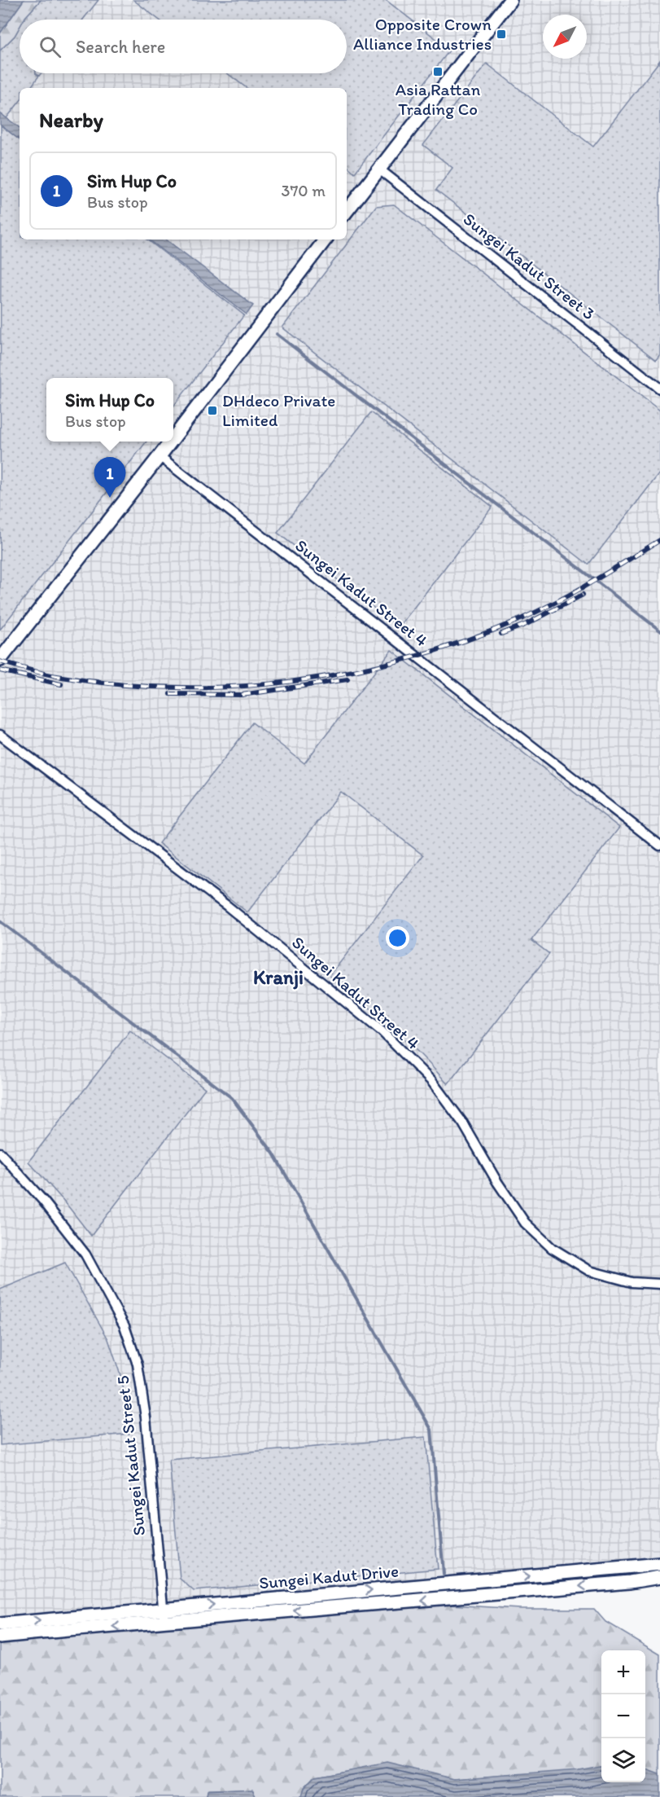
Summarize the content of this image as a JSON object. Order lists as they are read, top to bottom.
{
  "streets": {
    "main road": ["Sungei Kadut Drive"],
    "street": ["Sungei Kadut Street 3", "Sungei Kadut Street 4", "Sungei Kadut Street 5"]
  },
  "crossings": [
    ["Sungei Kadut Street 5", "Sungei Kadut Drive"]
  ],
  "districts": ["Kranji"],
  "places": {
    "transit": ["Opposite Crown Alliance Industries", "Asia Rattan Trading Co", "DHdeco Private Limited"]
  },
  "north": "bottom left",
  "page": {
    "search": "Search here",
    "heading": "Nearby",
    "list": [
      {
        "mark": "1",
        "name": "Sim Hup Co",
        "note": "Bus stop",
        "value": "370 m"
      }
    ],
    "popup": ["Sim Hup Co", "Bus stop"],
    "pins": "1",
    "map_buttons": ["+", "−"]
  }
}
